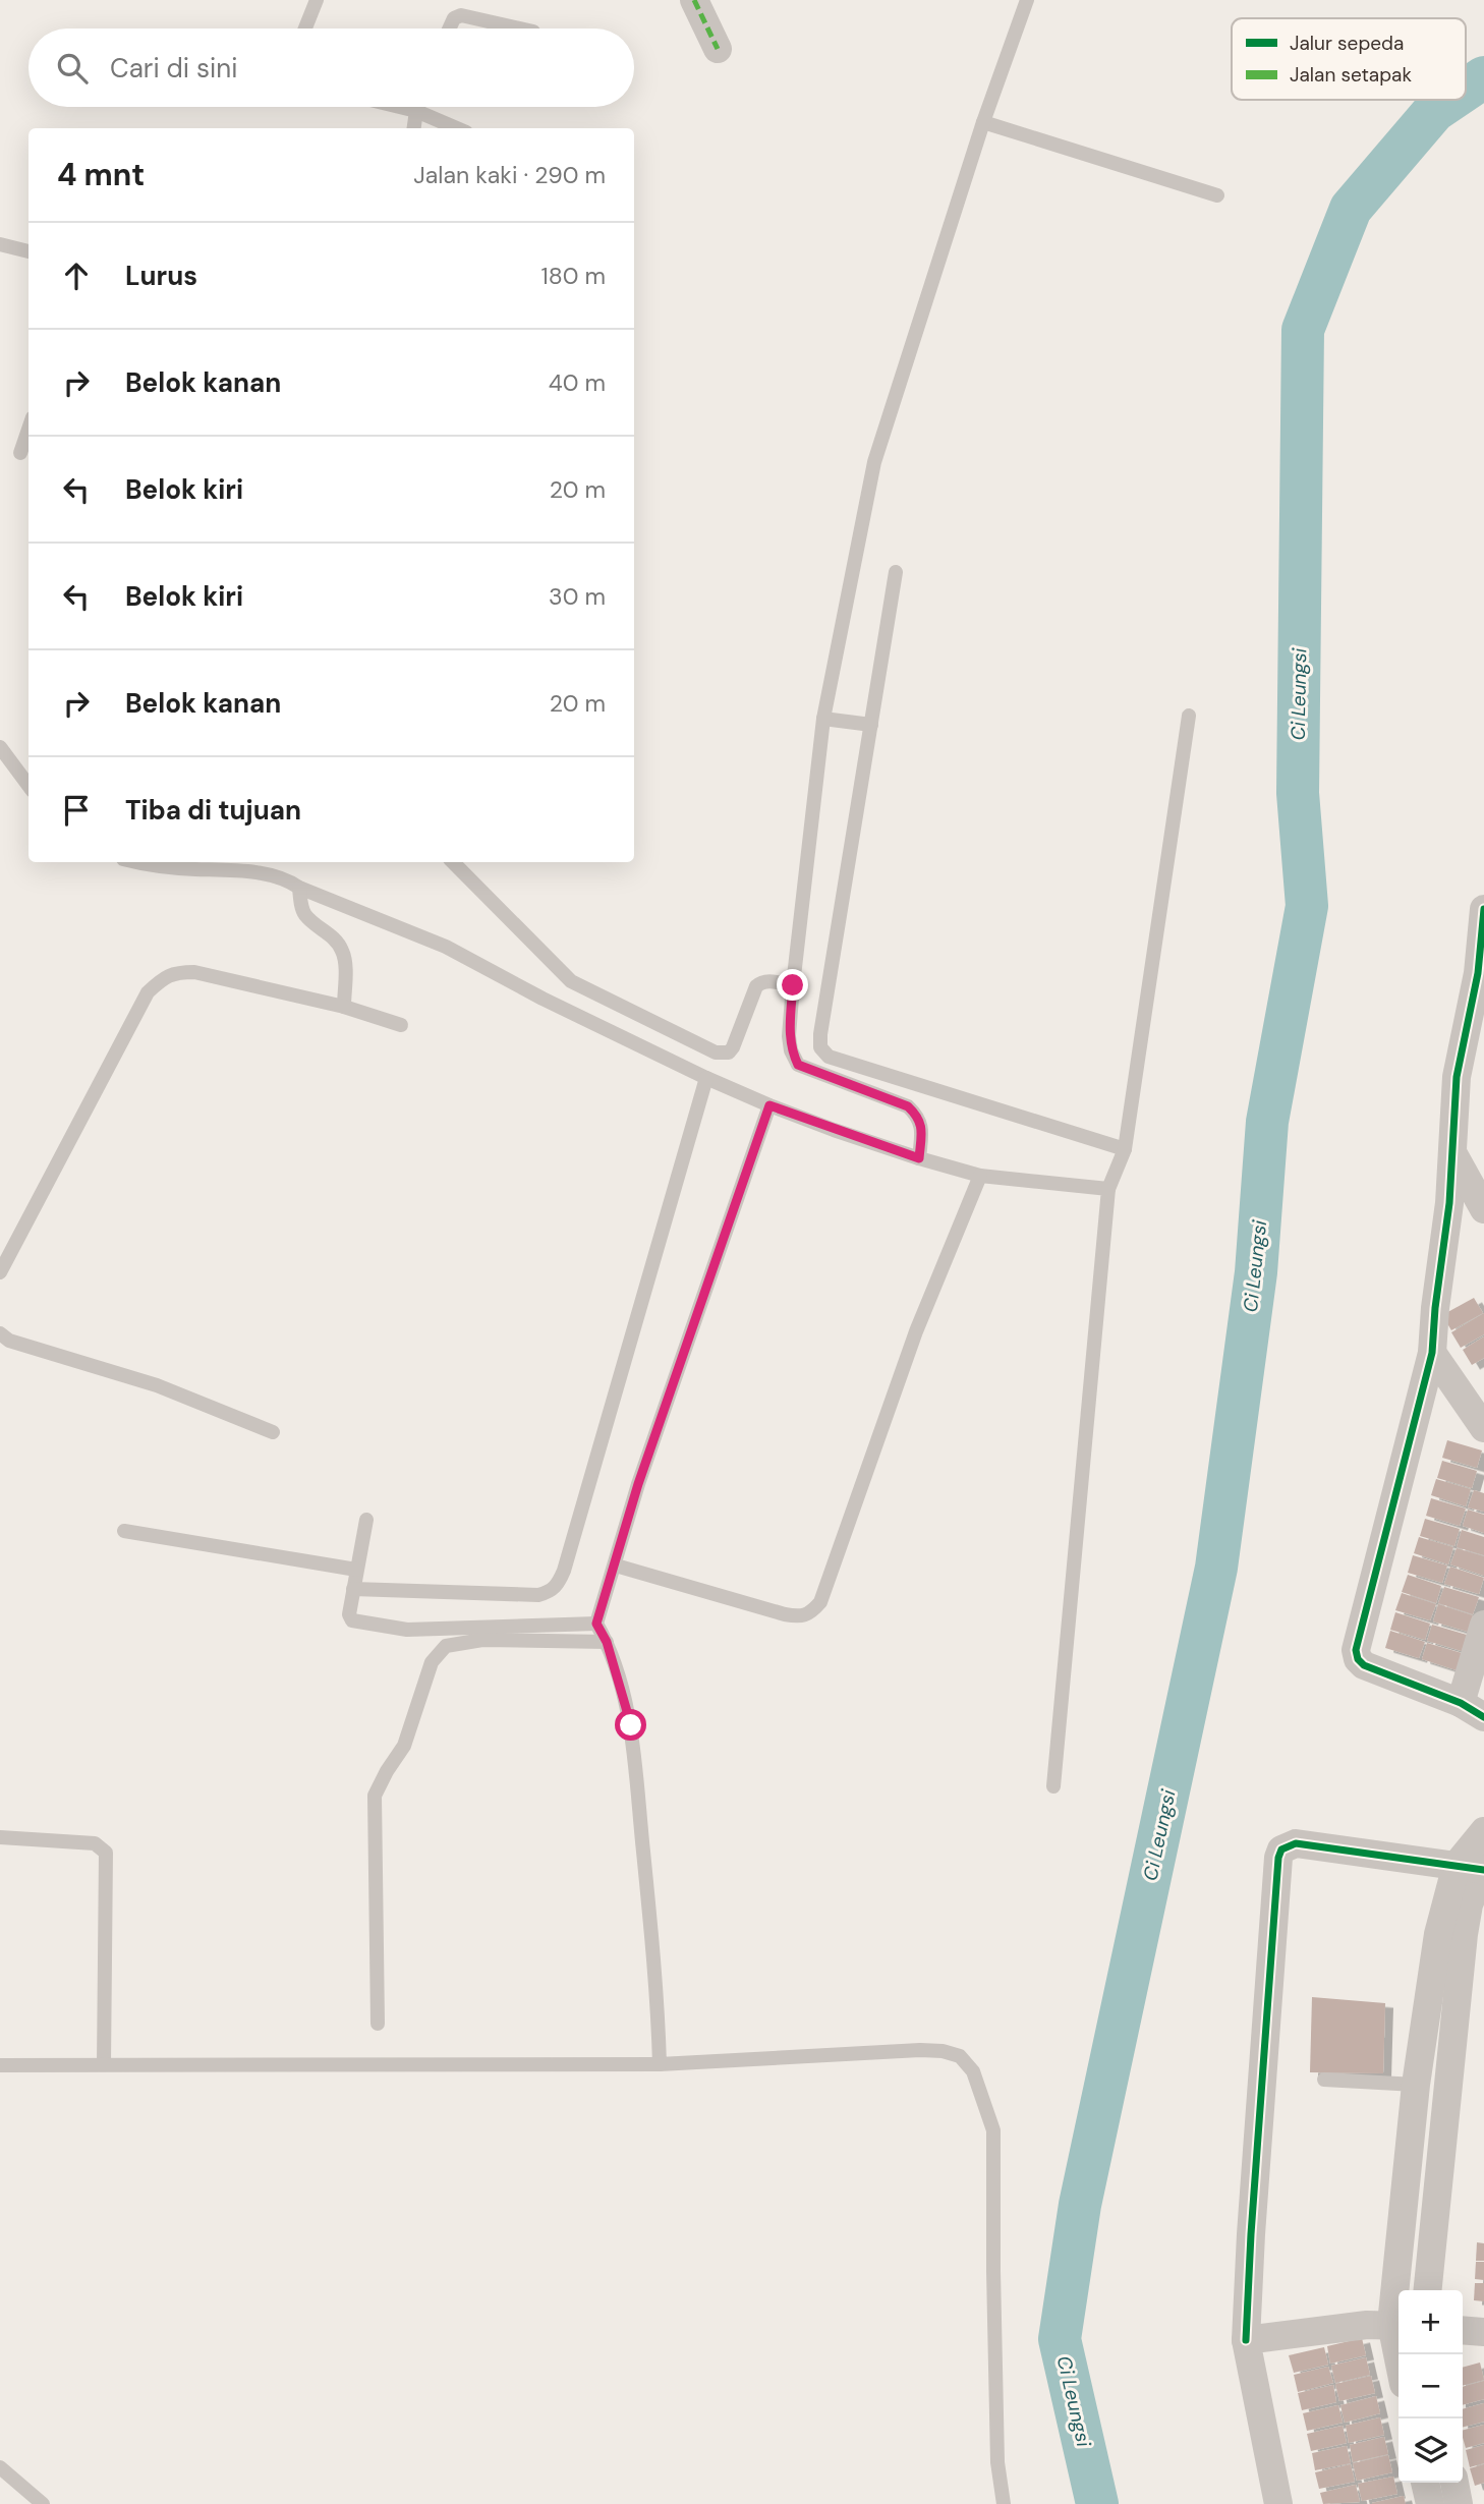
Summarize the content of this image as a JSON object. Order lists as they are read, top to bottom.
{
  "water": ["Ci Leungsi"],
  "legend": ["Jalur sepeda", "Jalan setapak"],
  "page": {
    "search": "Cari di sini",
    "heading": ["4 mnt", "Jalan kaki · 290 m"],
    "list": [
      ["Lurus", "180 m"],
      ["Belok kanan", "40 m"],
      ["Belok kiri", "20 m"],
      ["Belok kiri", "30 m"],
      ["Belok kanan", "20 m"],
      "Tiba di tujuan"
    ],
    "map_buttons": ["+", "−"]
  }
}
